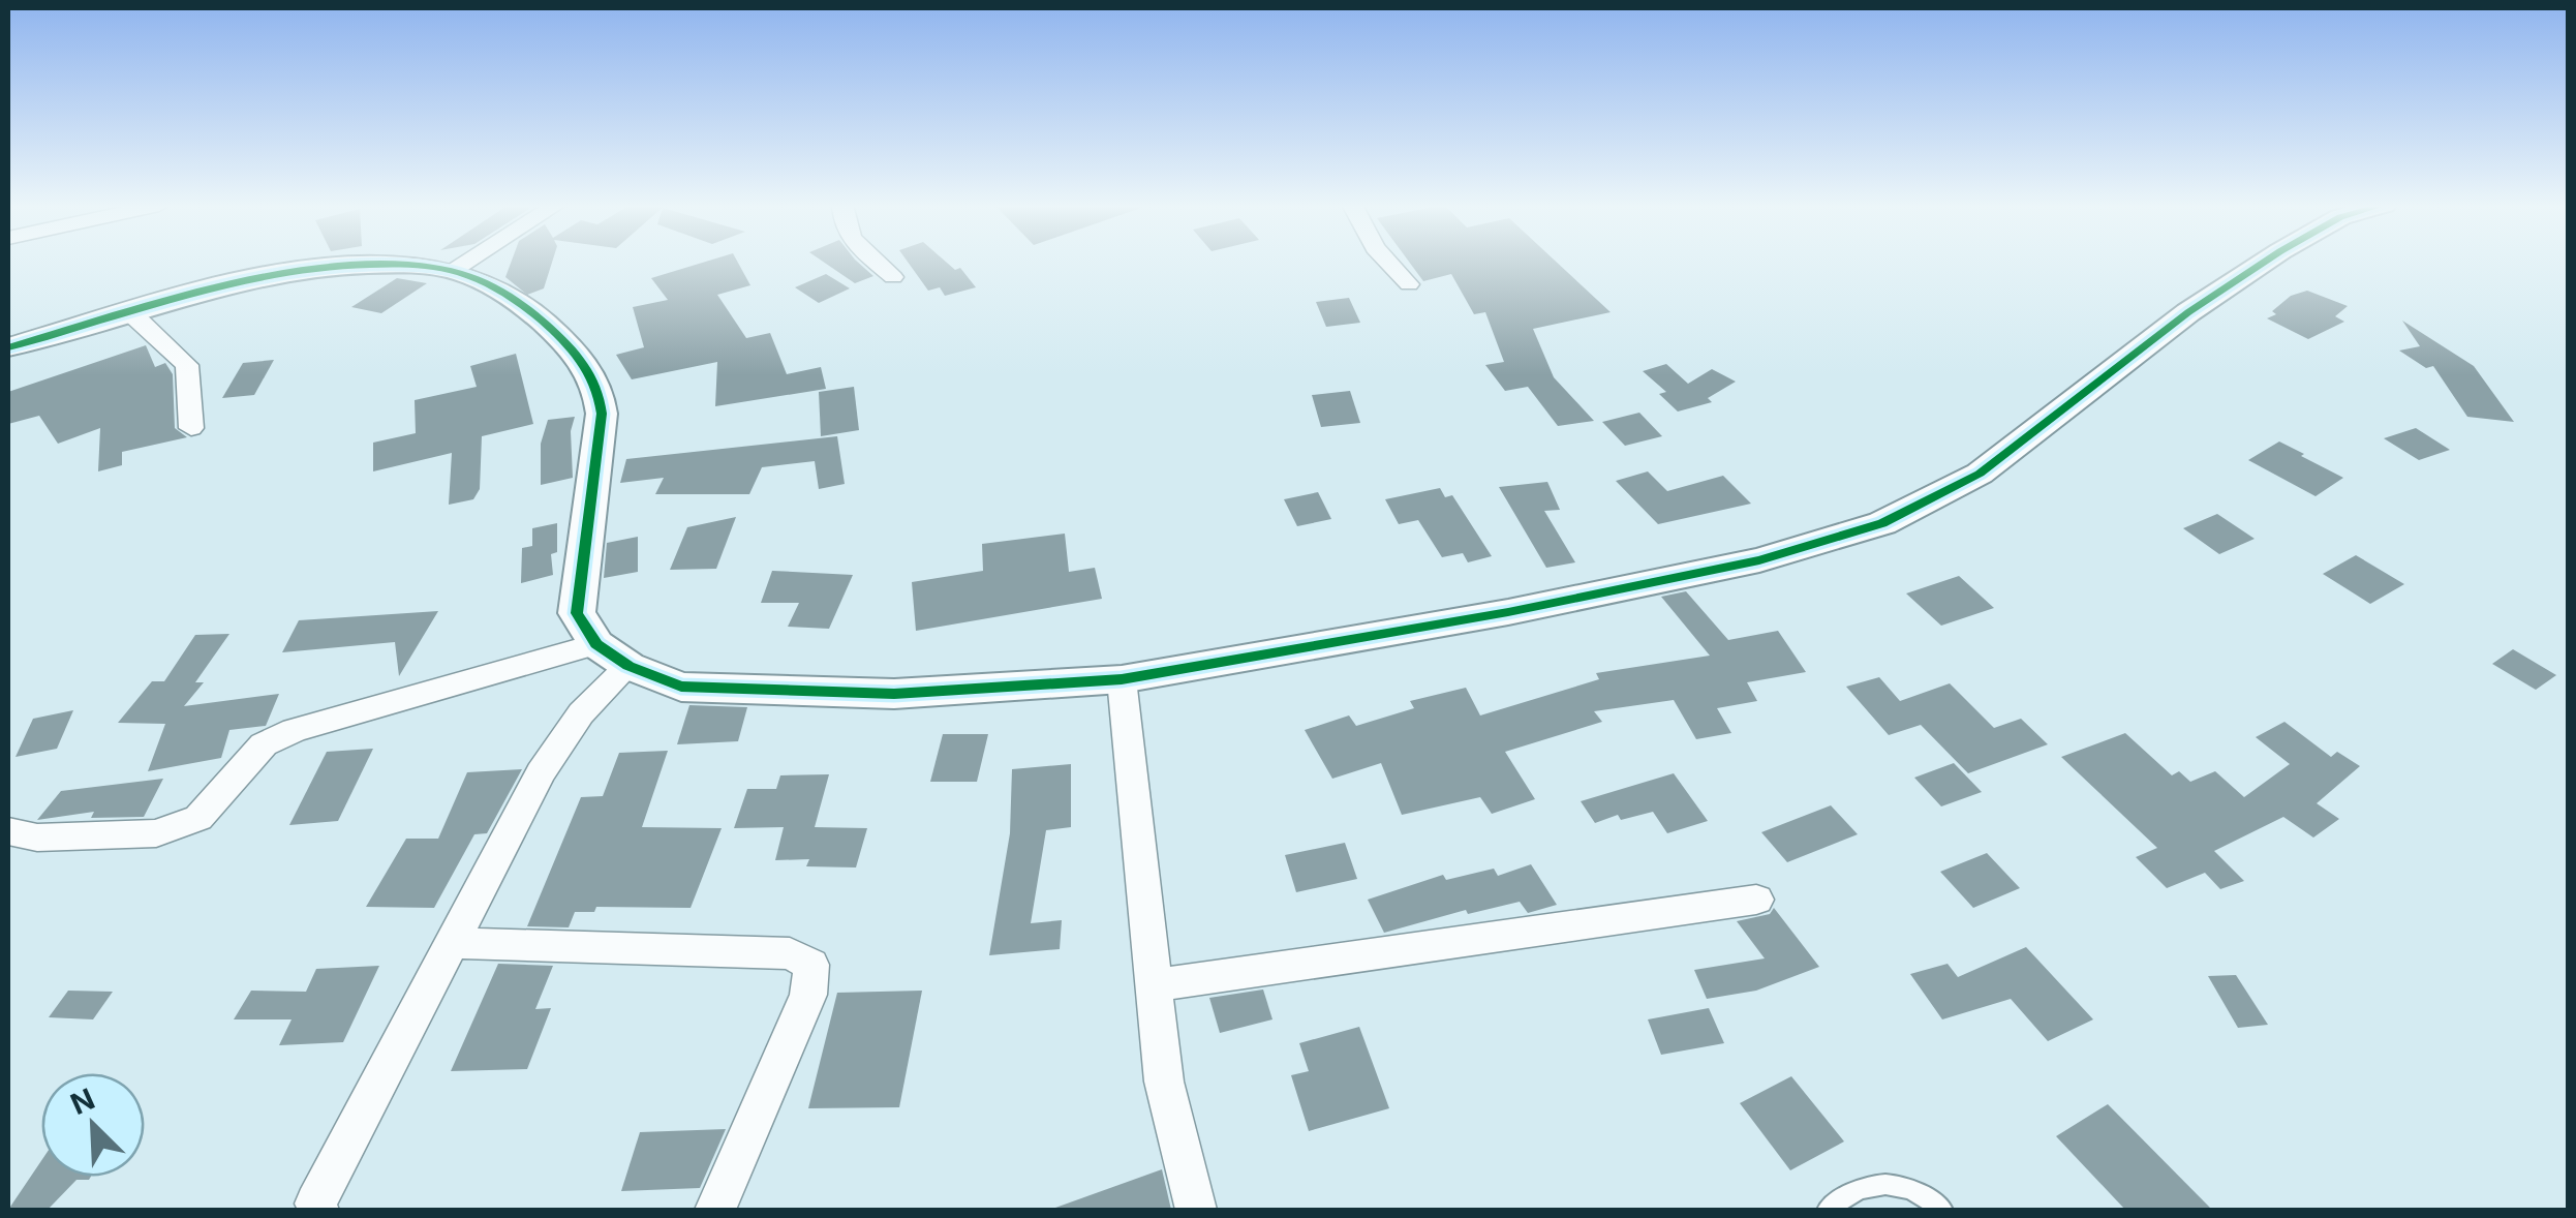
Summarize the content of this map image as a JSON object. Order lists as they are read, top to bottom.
{
  "north": "top left"
}
